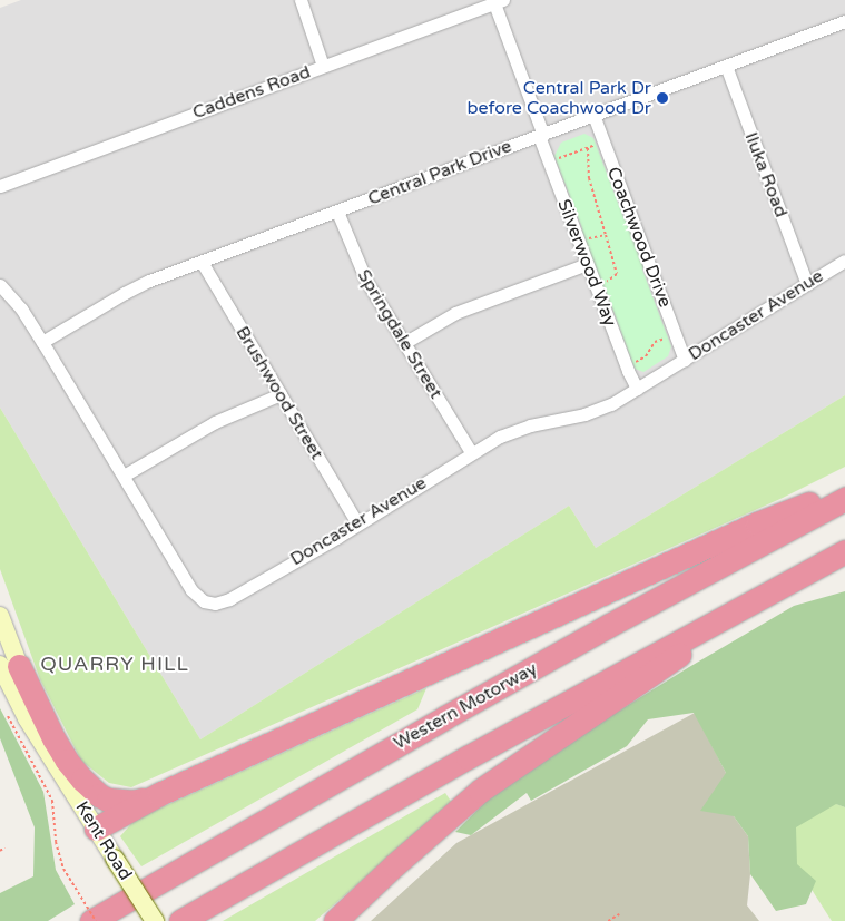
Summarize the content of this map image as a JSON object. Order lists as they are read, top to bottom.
{
  "streets": {
    "highway": ["Western Motorway"],
    "main road": ["Kent Road"],
    "street": [
      "Caddens Road",
      "Central Park Drive",
      "Iluka Road",
      "Coachwood Drive",
      "Silverwood Way",
      "Doncaster Avenue",
      "Springdale Street",
      "Brushwood Street"
    ]
  },
  "crossings": [
    ["Caddens Road", "Silverwood Way"],
    ["Central Park Drive", "Iluka Road"],
    ["Central Park Drive", "Coachwood Drive"],
    ["Central Park Drive", "Silverwood Way"],
    ["Central Park Drive", "Doncaster Avenue"],
    ["Central Park Drive", "Springdale Street"],
    ["Central Park Drive", "Brushwood Street"],
    ["Iluka Road", "Doncaster Avenue"],
    ["Coachwood Drive", "Doncaster Avenue"],
    ["Silverwood Way", "Doncaster Avenue"],
    ["Doncaster Avenue", "Springdale Street"],
    ["Doncaster Avenue", "Brushwood Street"]
  ],
  "districts": ["QUARRY HILL"],
  "places": ["Central Park Dr before Coachwood Dr"]
}
